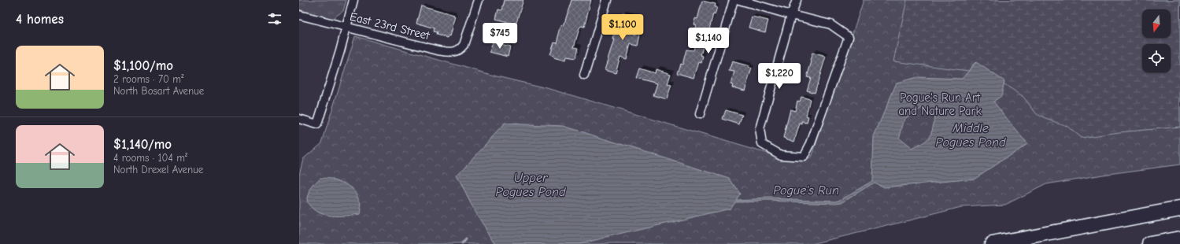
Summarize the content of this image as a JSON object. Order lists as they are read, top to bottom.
{
  "streets": {
    "street": ["East 23rd Street"]
  },
  "water": ["Middle Pogues Pond", "Upper Pogues Pond", "Pogue's Run"],
  "parks": ["Pogue's Run Art and Nature Park"],
  "north": "bottom",
  "page": {
    "heading": "4 homes",
    "price": [
      "$1,100",
      "$745",
      "$1,140",
      "$1,220"
    ],
    "list": [
      {
        "name": "$1,100/mo",
        "note": "2 rooms · 70 m² · North Bosart Avenue"
      },
      {
        "name": "$1,140/mo",
        "note": "4 rooms · 104 m² · North Drexel Avenue"
      }
    ]
  }
}
